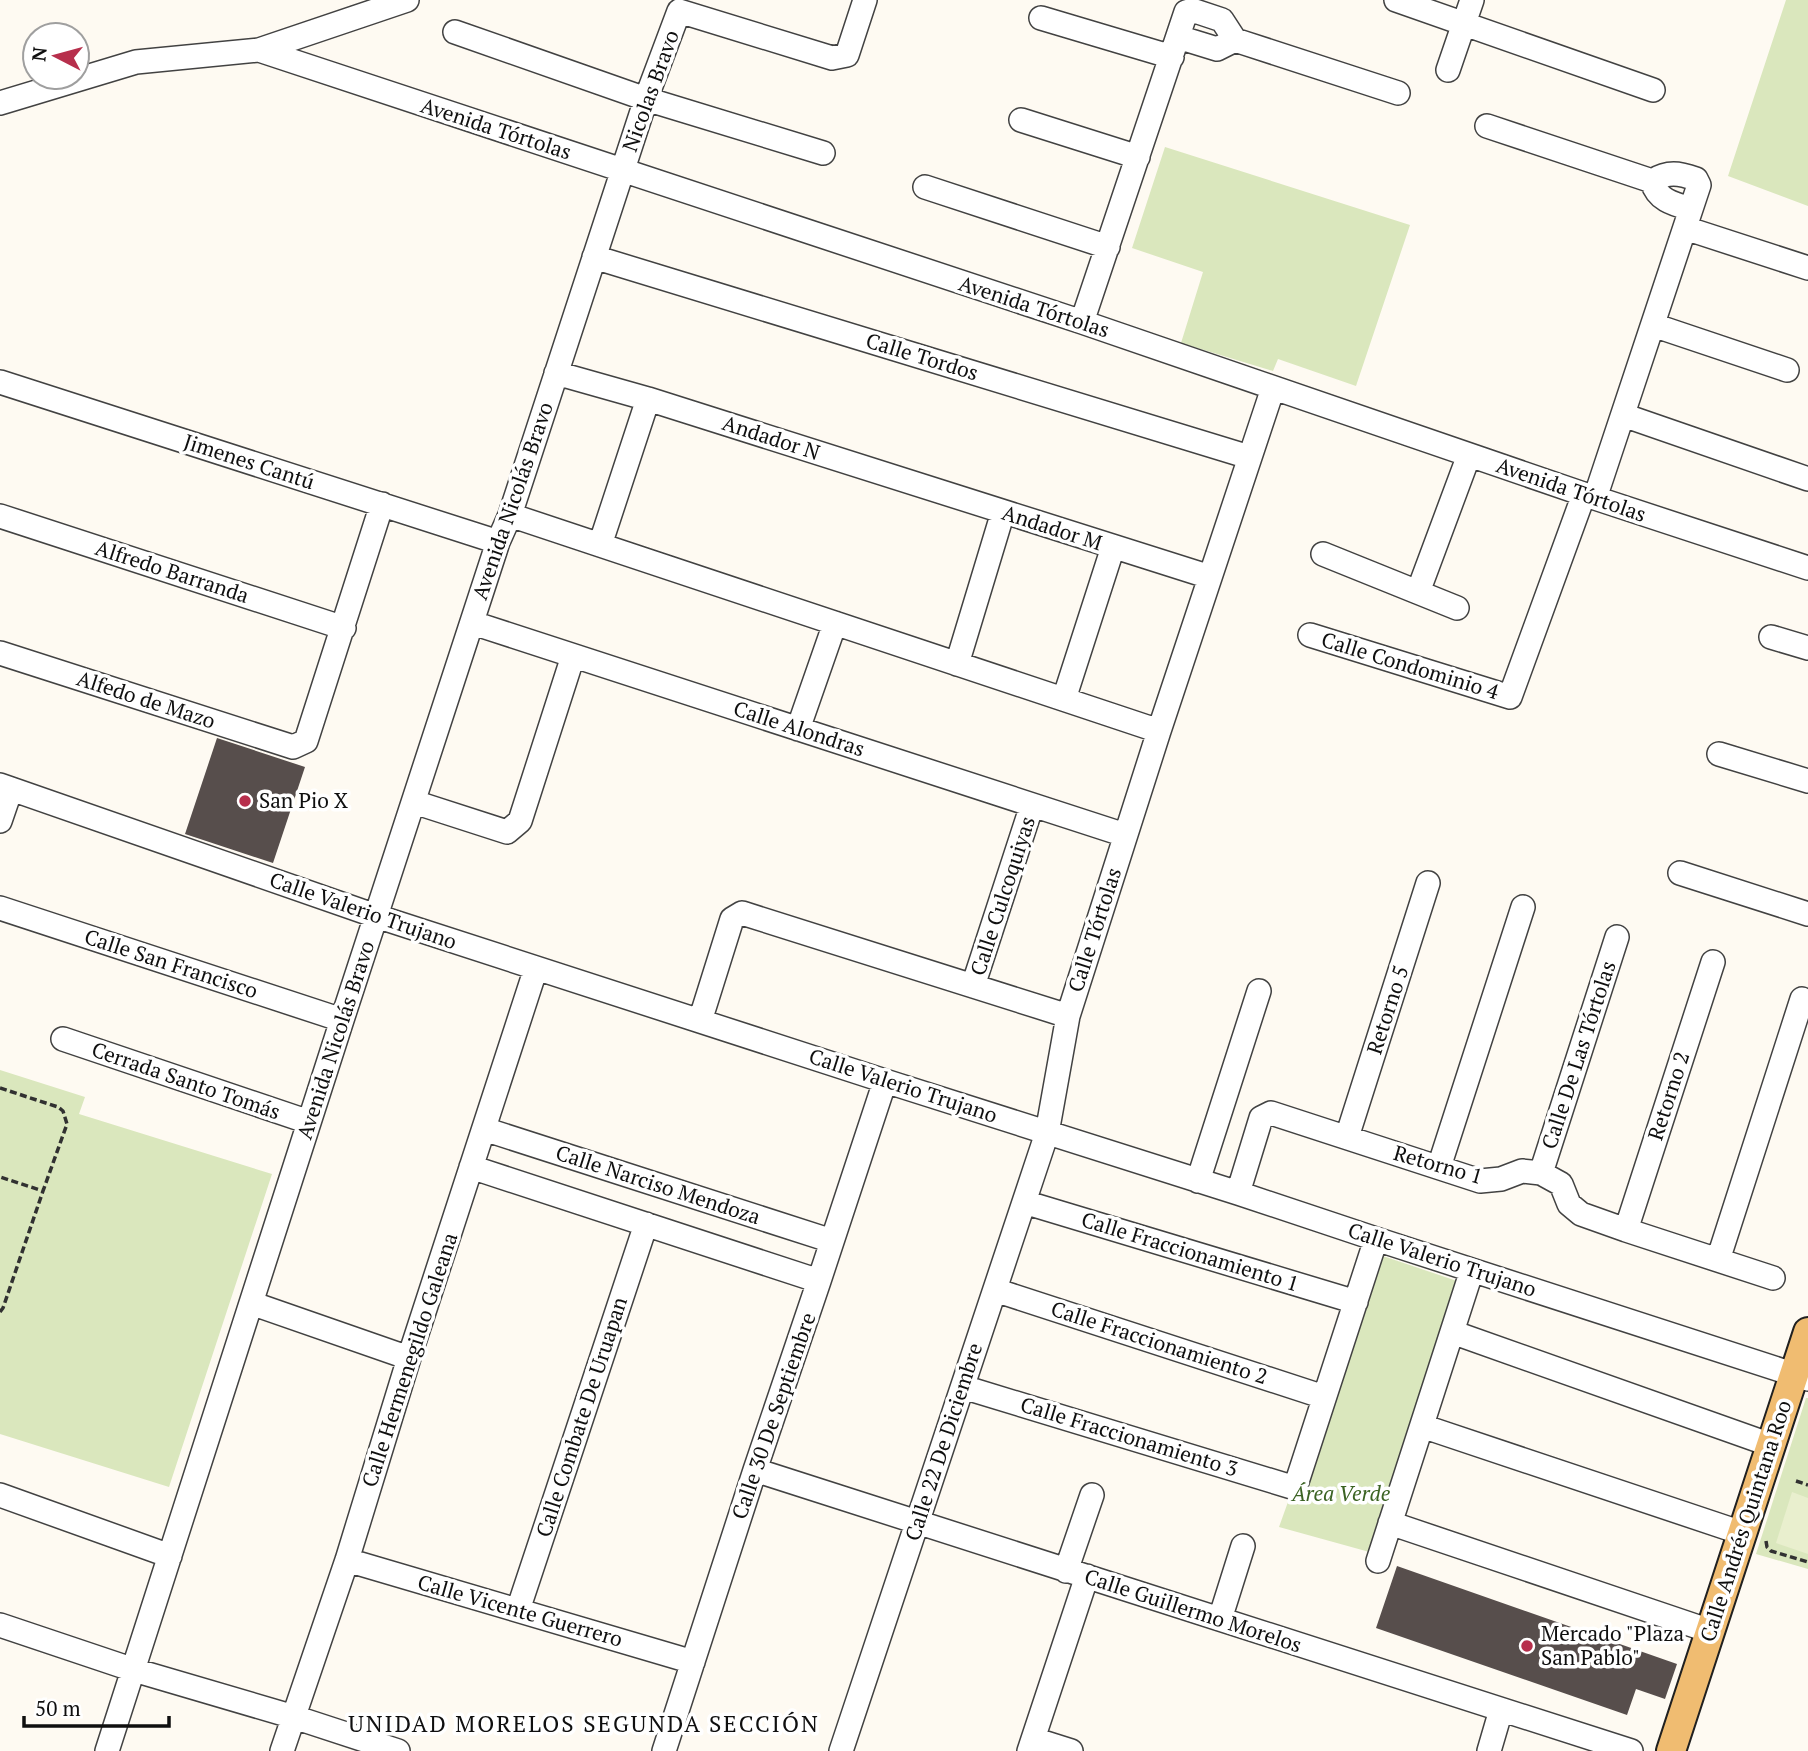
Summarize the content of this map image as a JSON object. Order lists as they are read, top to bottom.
{
  "streets": {
    "main road": ["Calle Andrés Quintana Roo"],
    "street": [
      "Nicolas Bravo",
      "Avenida Tórtolas",
      "Calle Tordos",
      "Andador N",
      "Jimenes Cantú",
      "Avenida Nicolás Bravo",
      "Andador M",
      "Alfredo Barranda",
      "Calle Condominio 4",
      "Alfedo de Mazo",
      "Calle Alondras",
      "Calle Culcoquiyas",
      "Calle Valerio Trujano",
      "Calle Tórtolas",
      "Calle San Francisco",
      "Retorno 5",
      "Calle De Las Tórtolas",
      "Cerrada Santo Tomás",
      "Retorno 2",
      "Retorno 1",
      "Calle Narciso Mendoza",
      "Calle Fraccionamiento 1",
      "Calle Fraccionamiento 2",
      "Calle Hermenegildo Galeana",
      "Calle 30 De Septiembre",
      "Calle Combate De Uruapan",
      "Calle Fraccionamiento 3",
      "Calle 22 De Diciembre",
      "Calle Vicente Guerrero",
      "Calle Guillermo Morelos"
    ]
  },
  "crossings": [
    ["Nicolas Bravo", "Avenida Tórtolas"],
    ["Nicolas Bravo", "Avenida Nicolás Bravo"],
    ["Avenida Tórtolas", "Avenida Nicolás Bravo"],
    ["Avenida Tórtolas", "Calle Condominio 4"],
    ["Avenida Tórtolas", "Calle Tórtolas"],
    ["Calle Tordos", "Avenida Nicolás Bravo"],
    ["Calle Tordos", "Calle Tórtolas"],
    ["Andador N", "Andador M"],
    ["Jimenes Cantú", "Avenida Nicolás Bravo"],
    ["Avenida Nicolás Bravo", "Calle Alondras"],
    ["Avenida Nicolás Bravo", "Calle Valerio Trujano"],
    ["Avenida Nicolás Bravo", "Calle San Francisco"],
    ["Avenida Nicolás Bravo", "Cerrada Santo Tomás"],
    ["Andador M", "Calle Tórtolas"],
    ["Alfredo Barranda", "Alfedo de Mazo"],
    ["Calle Alondras", "Calle Culcoquiyas"],
    ["Calle Alondras", "Calle Tórtolas"],
    ["Calle Valerio Trujano", "Calle Tórtolas"],
    ["Calle Valerio Trujano", "Retorno 1"],
    ["Calle Valerio Trujano", "Calle Hermenegildo Galeana"],
    ["Calle Valerio Trujano", "Calle 30 De Septiembre"],
    ["Calle Valerio Trujano", "Calle 22 De Diciembre"],
    ["Calle Valerio Trujano", "Calle Andrés Quintana Roo"],
    ["Calle Tórtolas", "Calle 22 De Diciembre"],
    ["Retorno 5", "Retorno 1"],
    ["Calle De Las Tórtolas", "Retorno 1"],
    ["Calle Narciso Mendoza", "Calle Hermenegildo Galeana"],
    ["Calle Narciso Mendoza", "Calle 30 De Septiembre"],
    ["Calle Narciso Mendoza", "Calle Combate De Uruapan"],
    ["Calle Fraccionamiento 1", "Calle 22 De Diciembre"],
    ["Calle Fraccionamiento 2", "Calle Fraccionamiento 3"],
    ["Calle Fraccionamiento 2", "Calle 22 De Diciembre"],
    ["Calle Hermenegildo Galeana", "Calle Vicente Guerrero"],
    ["Calle 30 De Septiembre", "Calle Vicente Guerrero"],
    ["Calle 30 De Septiembre", "Calle Guillermo Morelos"],
    ["Calle Combate De Uruapan", "Calle Vicente Guerrero"],
    ["Calle Fraccionamiento 3", "Calle 22 De Diciembre"],
    ["Calle 22 De Diciembre", "Calle Guillermo Morelos"]
  ],
  "districts": ["UNIDAD MORELOS SEGUNDA SECCIÓN"],
  "parks": ["Área Verde"],
  "places": ["San Pio X", "Mercado \"Plaza San Pablo\""],
  "scale_bar": "50 m",
  "north": "left"
}
